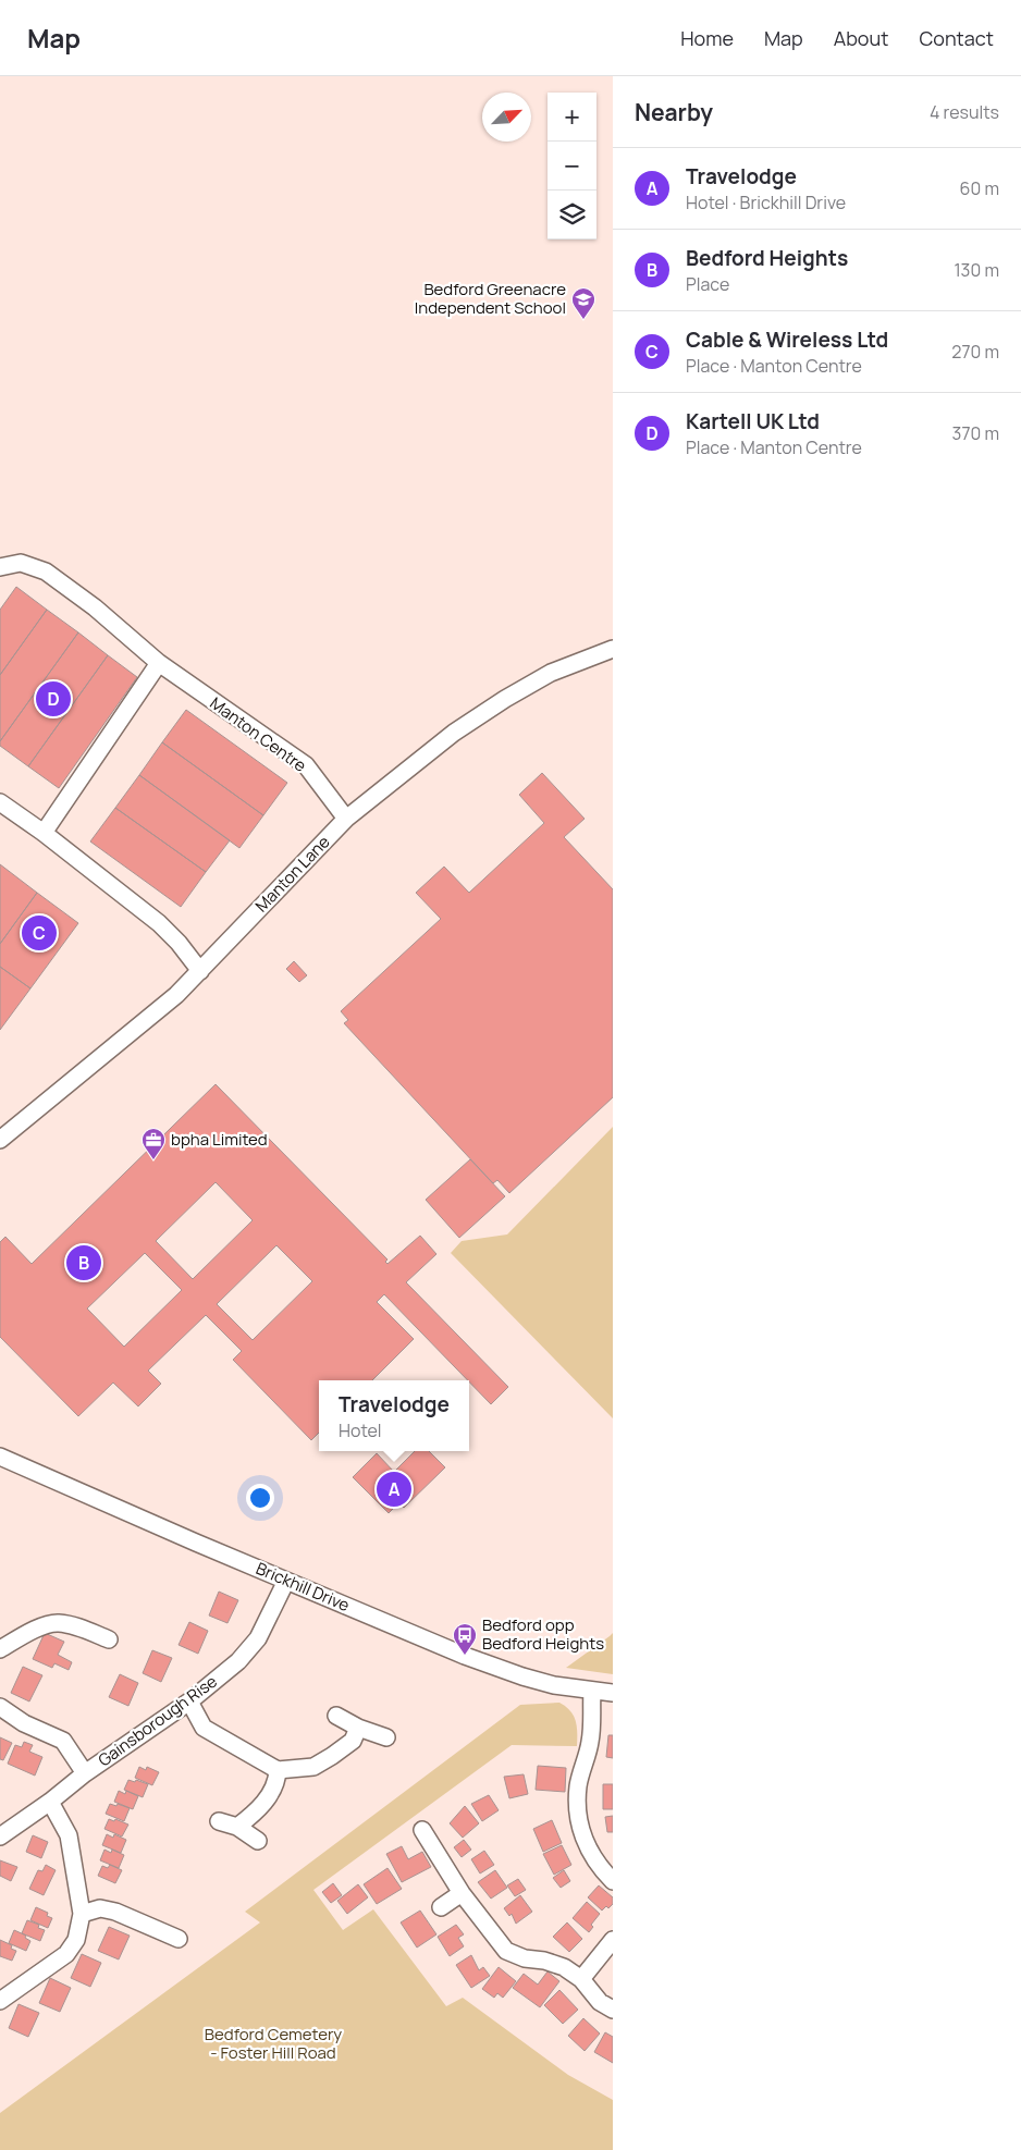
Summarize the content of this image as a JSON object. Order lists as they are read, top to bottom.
{
  "streets": {
    "street": [
      "Manton Centre",
      "Manton Lane",
      "Brickhill Drive",
      "Gainsborough Rise"
    ]
  },
  "crossings": [
    ["Manton Centre", "Manton Lane"],
    ["Brickhill Drive", "Gainsborough Rise"]
  ],
  "parks": ["Bedford Cemetery - Foster Hill Road"],
  "places": {
    "school or university": ["Bedford Greenacre Independent School"],
    "office": ["bpha Limited"],
    "bus stop": ["Bedford opp Bedford Heights"]
  },
  "north": "top right",
  "page": {
    "header": "Map",
    "nav": [
      "Home",
      "Map",
      "About",
      "Contact"
    ],
    "heading": ["Nearby", "4 results"],
    "map_buttons": ["+", "−"],
    "list": [
      {
        "mark": "A",
        "name": "Travelodge",
        "note": "Hotel · Brickhill Drive",
        "value": "60 m"
      },
      {
        "mark": "B",
        "name": "Bedford Heights",
        "note": "Place",
        "value": "130 m"
      },
      {
        "mark": "C",
        "name": "Cable & Wireless Ltd",
        "note": "Place · Manton Centre",
        "value": "270 m"
      },
      {
        "mark": "D",
        "name": "Kartell UK Ltd",
        "note": "Place · Manton Centre",
        "value": "370 m"
      }
    ],
    "pins": [
      "D",
      "C",
      "B",
      "A"
    ],
    "popup": ["Travelodge", "Hotel"]
  }
}
